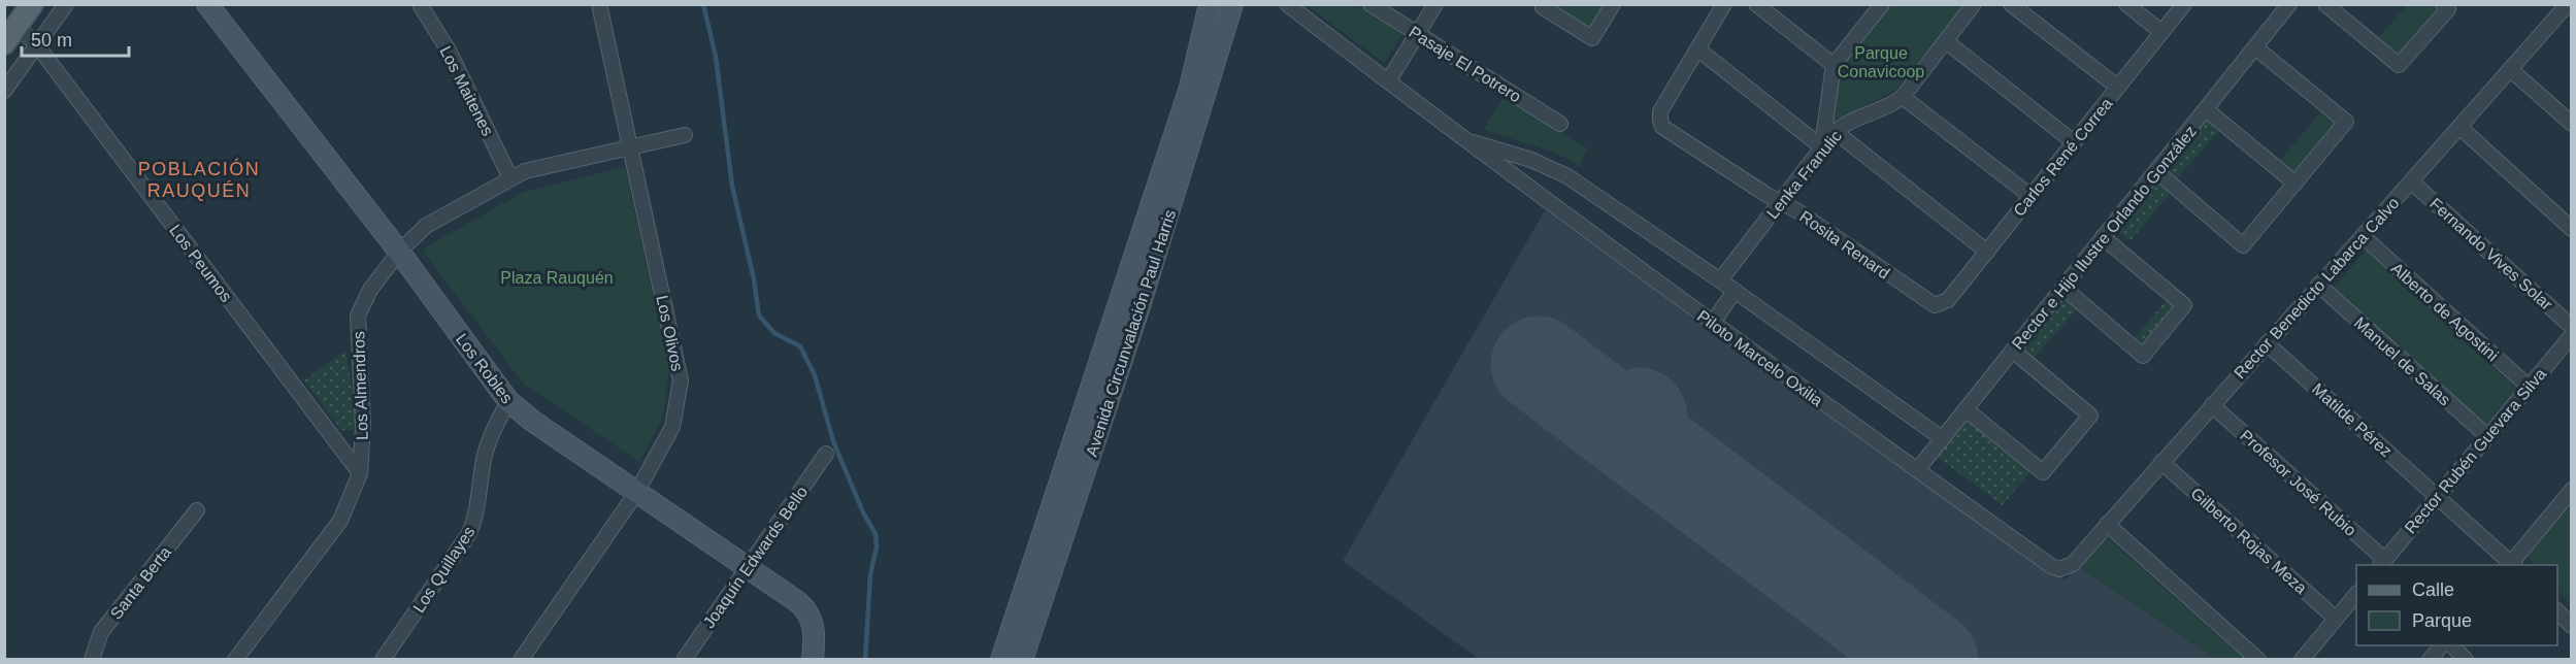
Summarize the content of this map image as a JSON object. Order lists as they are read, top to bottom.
{
  "streets": {
    "main road": ["Avenida Circunvalación Paul Harris", "Los Robles"],
    "street": [
      "Pasaje El Potrero",
      "Los Maitenes",
      "Carlos René Correa",
      "Lenka Franulic",
      "Rector e Hijo Ilustre Orlando González",
      "Rosita Renard",
      "Fernando Vives Solar",
      "Los Peumos",
      "Rector Benedicto Labarca Calvo",
      "Alberto de Agostini",
      "Los Olivos",
      "Piloto Marcelo Oxilia",
      "Manuel de Salas",
      "Los Almendros",
      "Matilde Pérez",
      "Rector Rubén Guevara Silva",
      "Profesor José Rubio",
      "Gilberto Rojas Meza",
      "Joaquín Edwards Bello",
      "Los Quillayes",
      "Santa Berta"
    ]
  },
  "crossings": [
    ["Los Maitenes", "Los Almendros"],
    ["Carlos René Correa", "Rosita Renard"],
    ["Lenka Franulic", "Rosita Renard"],
    ["Lenka Franulic", "Piloto Marcelo Oxilia"],
    ["Rector e Hijo Ilustre Orlando González", "Piloto Marcelo Oxilia"],
    ["Fernando Vives Solar", "Rector Benedicto Labarca Calvo"],
    ["Los Peumos", "Los Almendros"],
    ["Rector Benedicto Labarca Calvo", "Alberto de Agostini"],
    ["Rector Benedicto Labarca Calvo", "Piloto Marcelo Oxilia"],
    ["Rector Benedicto Labarca Calvo", "Manuel de Salas"],
    ["Rector Benedicto Labarca Calvo", "Matilde Pérez"],
    ["Rector Benedicto Labarca Calvo", "Profesor José Rubio"],
    ["Rector Benedicto Labarca Calvo", "Gilberto Rojas Meza"],
    ["Alberto de Agostini", "Rector Rubén Guevara Silva"],
    ["Los Olivos", "Los Robles"],
    ["Los Olivos", "Los Almendros"],
    ["Manuel de Salas", "Rector Rubén Guevara Silva"],
    ["Los Robles", "Los Almendros"],
    ["Los Robles", "Joaquín Edwards Bello"],
    ["Los Robles", "Los Quillayes"],
    ["Matilde Pérez", "Rector Rubén Guevara Silva"],
    ["Rector Rubén Guevara Silva", "Profesor José Rubio"]
  ],
  "districts": ["POBLACIÓN RAUQUÉN"],
  "parks": ["Parque Conavicoop", "Plaza Rauquén"],
  "legend": ["Calle", "Parque"],
  "scale_bar": "50 m"
}
